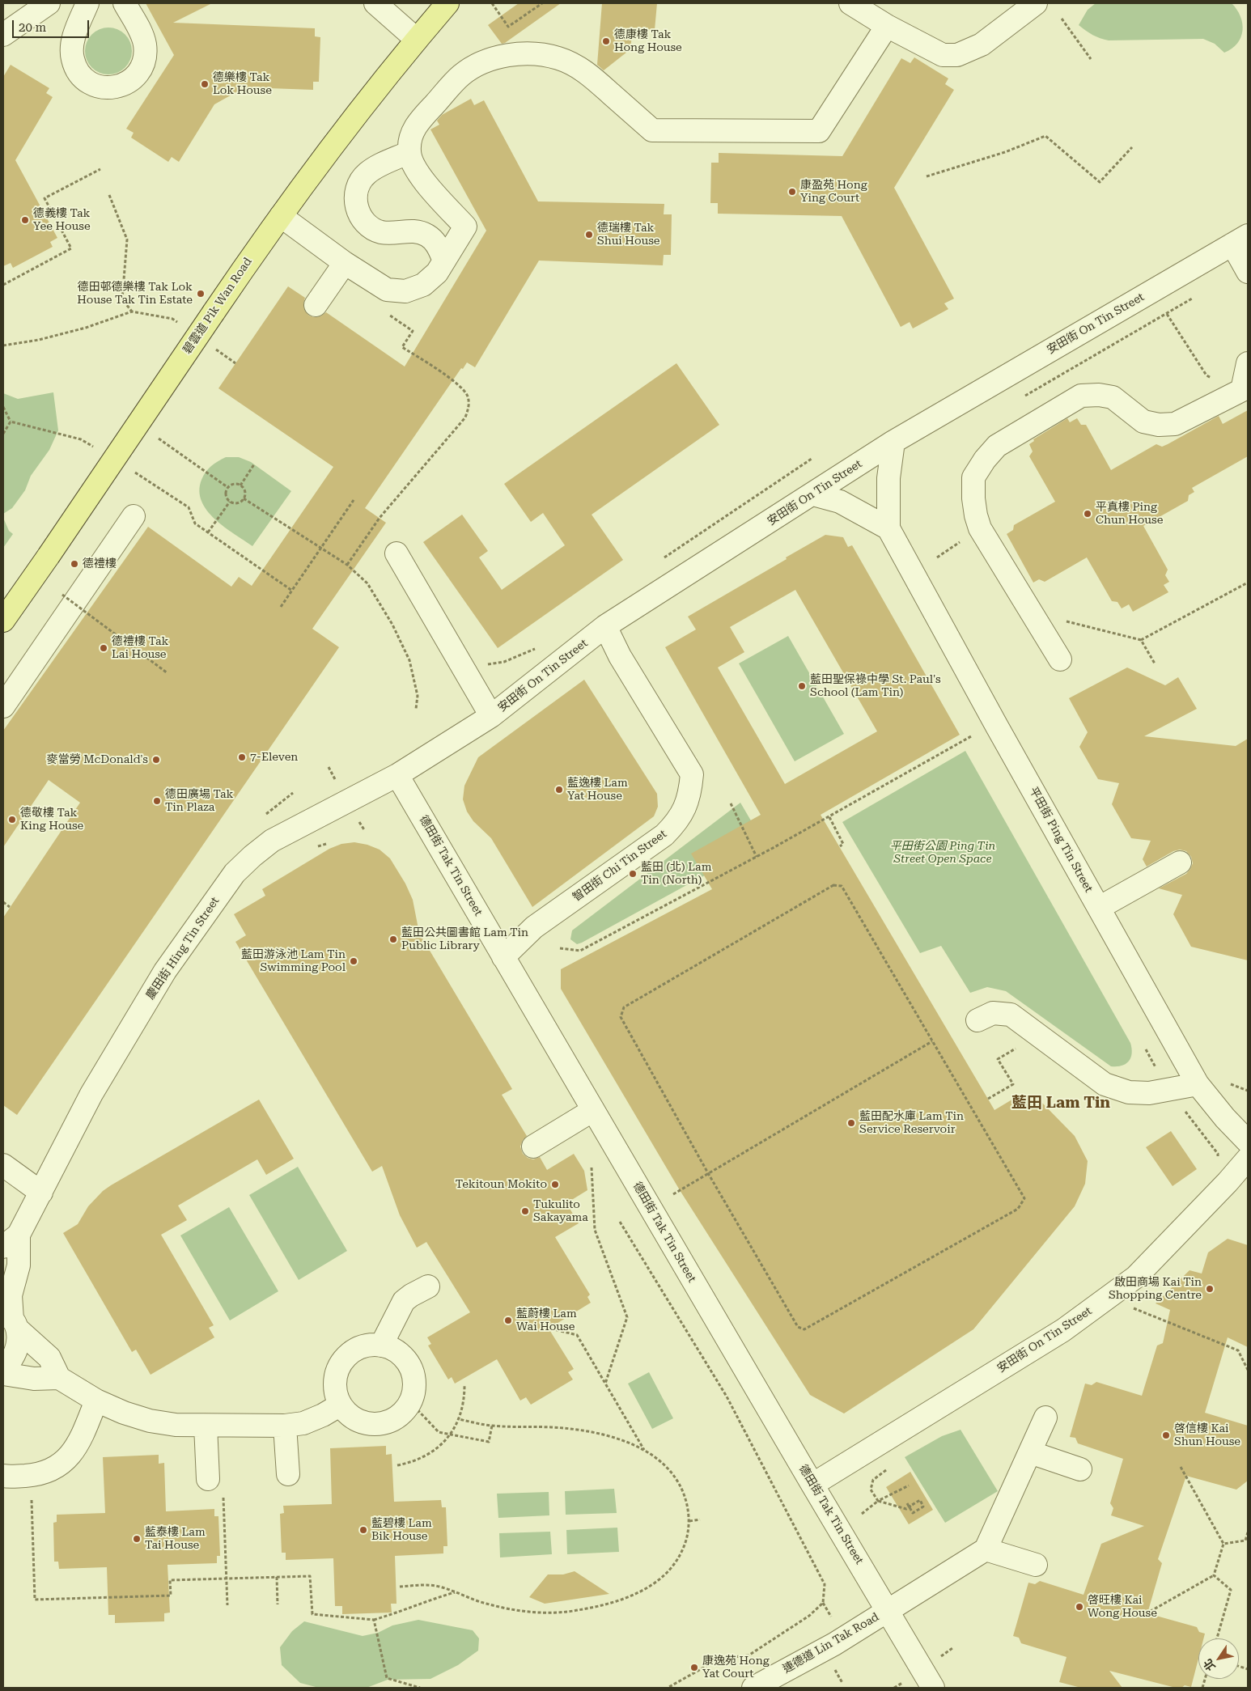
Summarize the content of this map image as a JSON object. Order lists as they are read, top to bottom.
{
  "streets": {
    "main road": ["碧雲道 Pik Wan Road"],
    "street": [
      "安田街 On Tin Street",
      "平田街 Ping Tin Street",
      "德田街 Tak Tin Street",
      "智田街 Chi Tin Street",
      "慶田街 Hing Tin Street",
      "連德道 Lin Tak Road"
    ]
  },
  "crossings": [
    ["安田街 On Tin Street", "平田街 Ping Tin Street"],
    ["安田街 On Tin Street", "德田街 Tak Tin Street"],
    ["安田街 On Tin Street", "智田街 Chi Tin Street"],
    ["安田街 On Tin Street", "慶田街 Hing Tin Street"],
    ["德田街 Tak Tin Street", "智田街 Chi Tin Street"],
    ["德田街 Tak Tin Street", "慶田街 Hing Tin Street"],
    ["德田街 Tak Tin Street", "連德道 Lin Tak Road"]
  ],
  "districts": ["藍田 Lam Tin"],
  "parks": ["平田街公園 Ping Tin Street Open Space"],
  "places": [
    "德康樓 Tak Hong House",
    "德樂樓 Tak Lok House",
    "康盈苑 Hong Ying Court",
    "德義樓 Tak Yee House",
    "德瑞樓 Tak Shui House",
    "德田邨德樂樓 Tak Lok House Tak Tin Estate",
    "平真樓 Ping Chun House",
    "德禮樓",
    "德禮樓 Tak Lai House",
    "藍田聖保祿中學 St. Paul's School (Lam Tin)",
    "7-Eleven",
    "麥當勞 McDonald's",
    "藍逸樓 Lam Yat House",
    "德田廣場 Tak Tin Plaza",
    "德敬樓 Tak King House",
    "藍田 (北) Lam Tin (North)",
    "藍田公共圖書館 Lam Tin Public Library",
    "藍田游泳池 Lam Tin Swimming Pool",
    "藍田配水庫 Lam Tin Service Reservoir",
    "Tekitoun Mokito",
    "Tukulito Sakayama",
    "啟田商場 Kai Tin Shopping Centre",
    "藍蔚樓 Lam Wai House",
    "啓信樓 Kai Shun House",
    "藍碧樓 Lam Bik House",
    "藍泰樓 Lam Tai House",
    "啓旺樓 Kai Wong House",
    "康逸苑 Hong Yat Court"
  ],
  "scale_bar": "20 m",
  "north": "bottom left"
}
